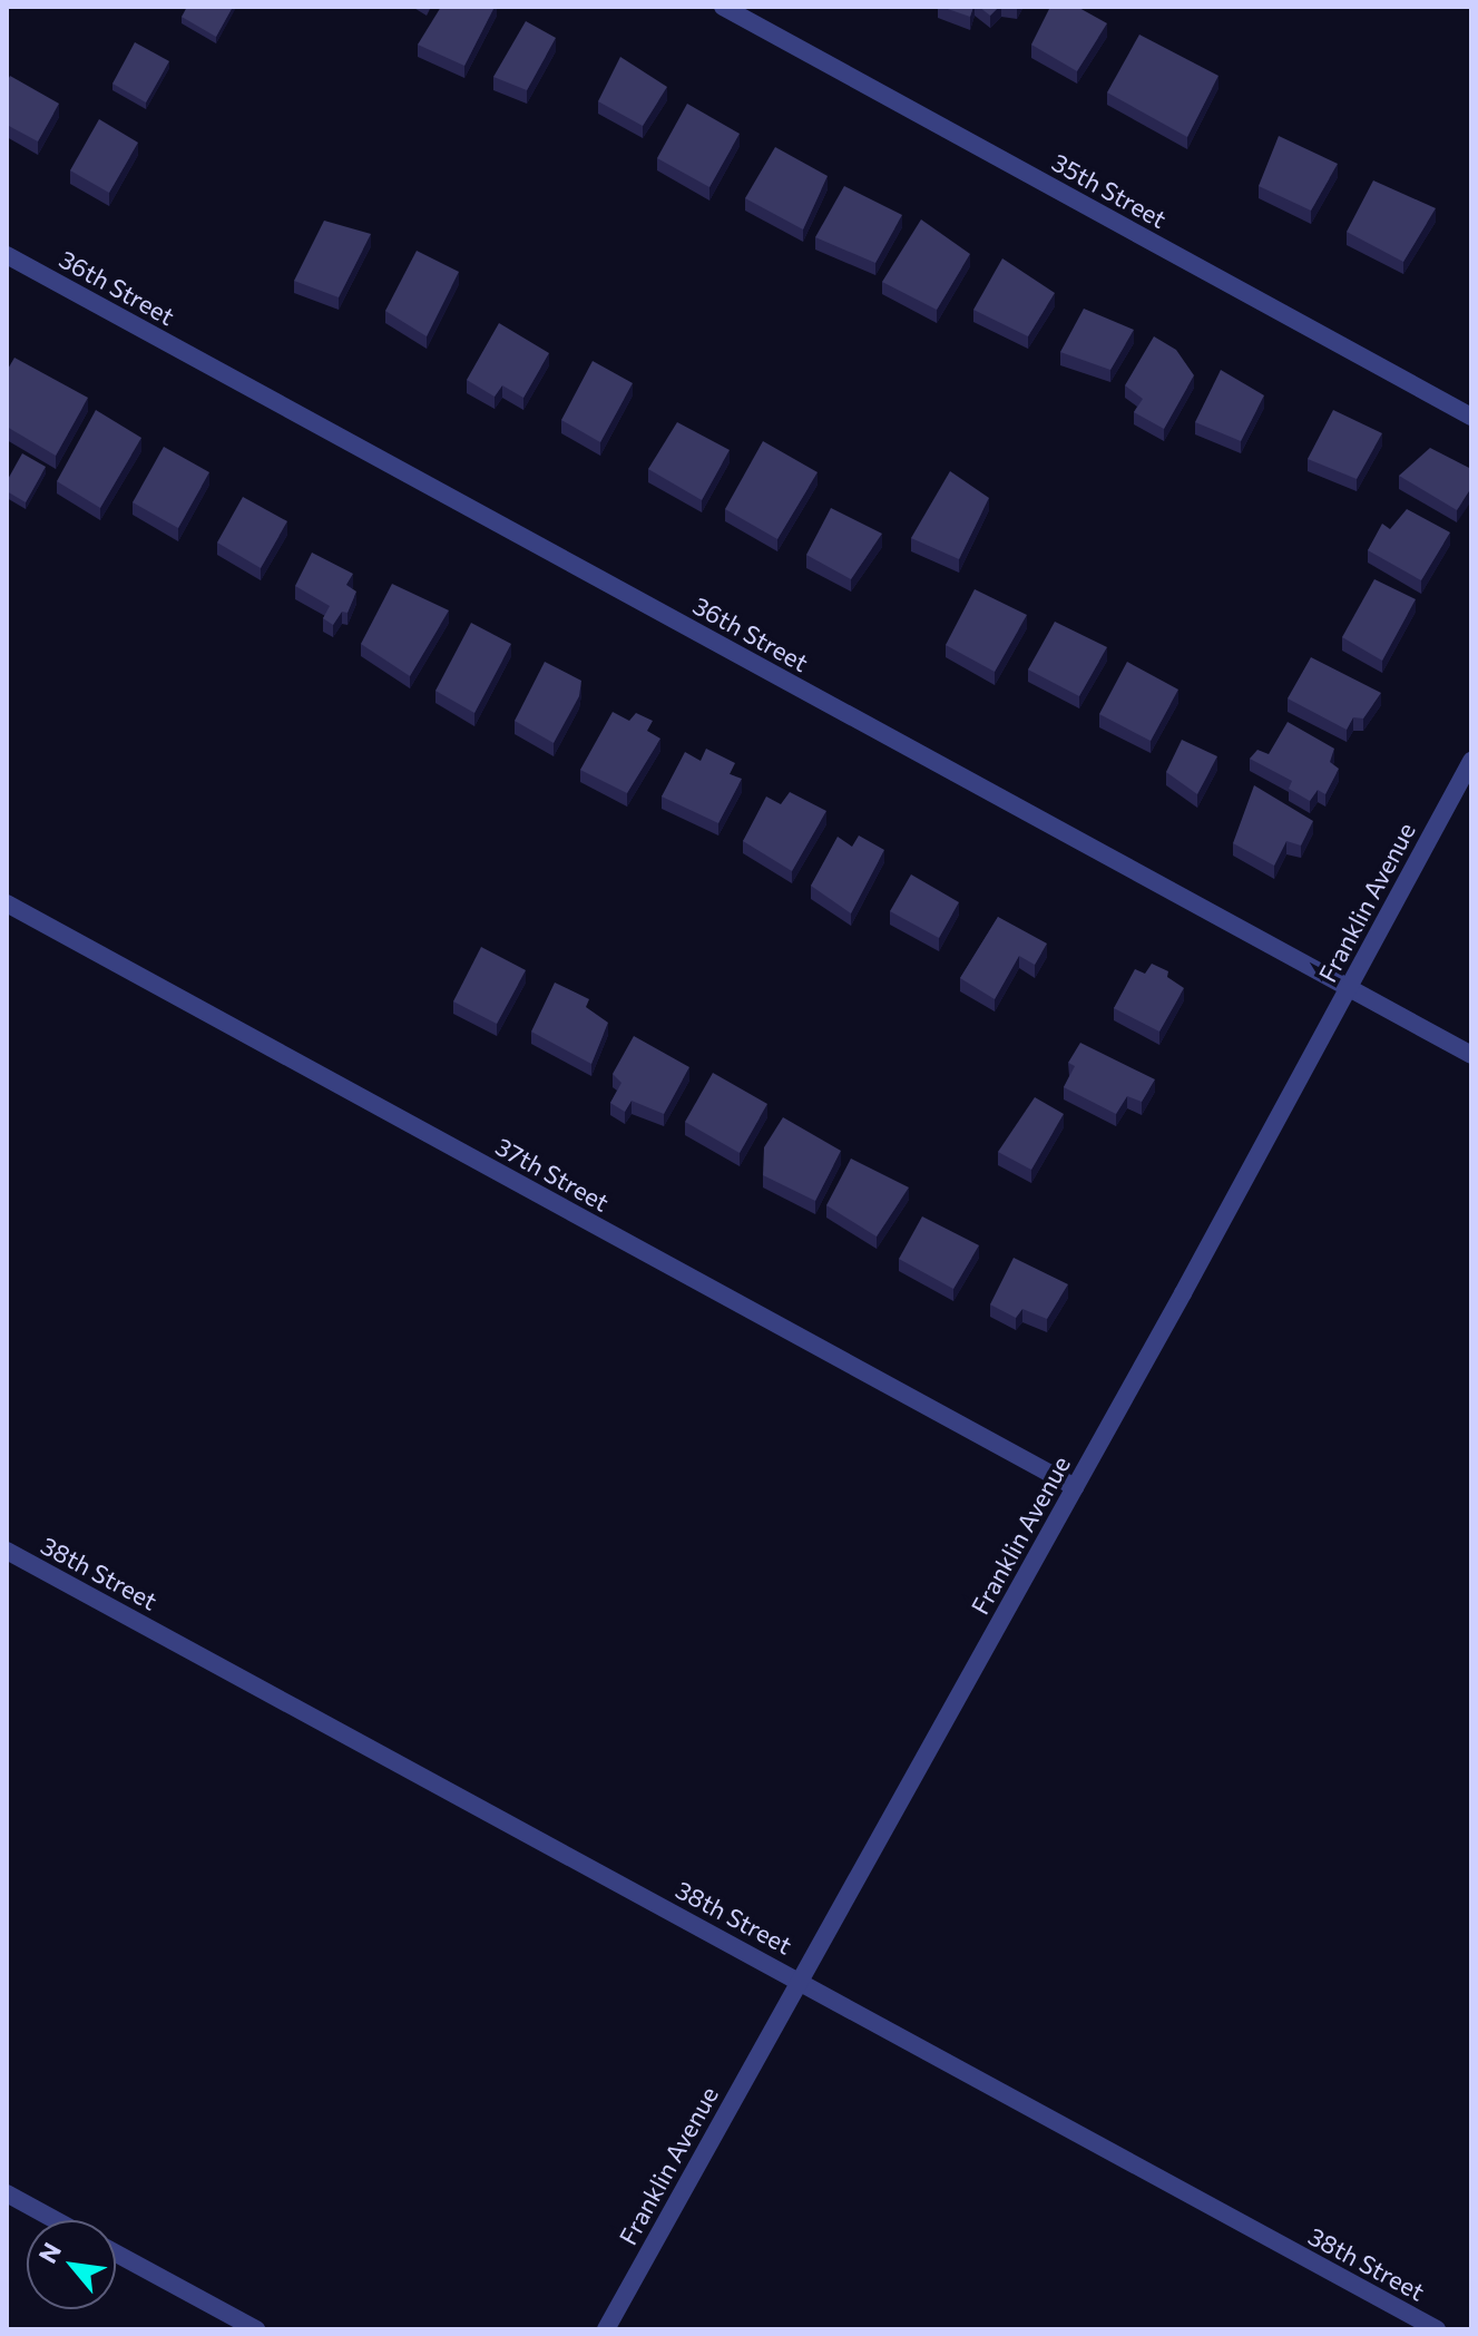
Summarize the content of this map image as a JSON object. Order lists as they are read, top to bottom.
{
  "streets": {
    "street": [
      "35th Street",
      "36th Street",
      "Franklin Avenue",
      "37th Street",
      "38th Street"
    ]
  },
  "crossings": [
    ["36th Street", "Franklin Avenue"],
    ["Franklin Avenue", "37th Street"],
    ["Franklin Avenue", "38th Street"]
  ],
  "north": "top left"
}
